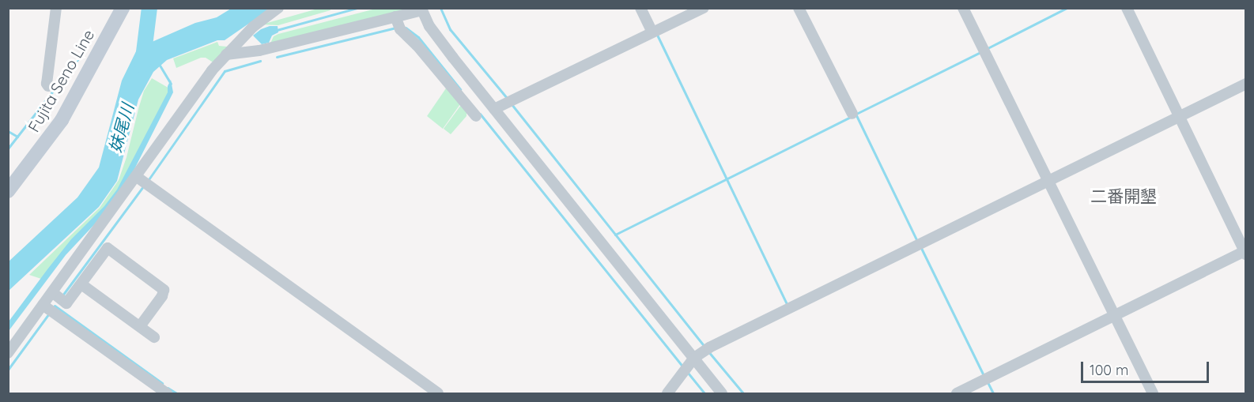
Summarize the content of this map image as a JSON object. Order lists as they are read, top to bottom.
{
  "streets": {
    "main road": ["Fujita Seno Line"]
  },
  "districts": ["二番開墾"],
  "water": ["妹尾川"],
  "scale_bar": "100 m"
}
